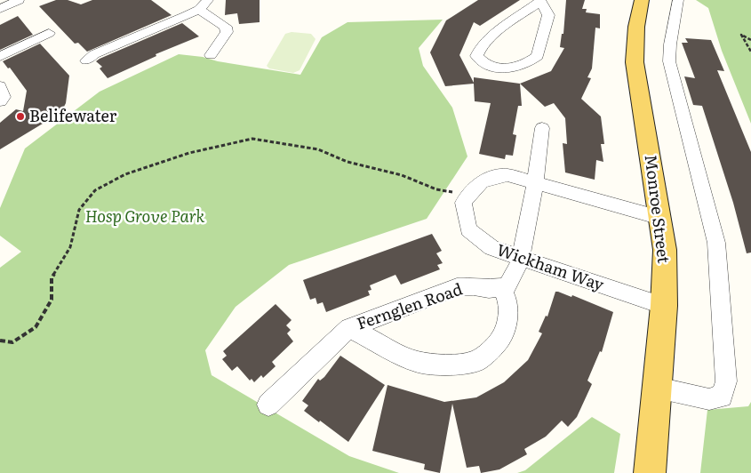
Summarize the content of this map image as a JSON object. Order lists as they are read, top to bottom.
{
  "streets": {
    "main road": ["Monroe Street"],
    "street": ["Wickham Way", "Fernglen Road"]
  },
  "crossings": [
    ["Monroe Street", "Wickham Way"]
  ],
  "parks": ["Hosp Grove Park"],
  "places": ["Belifewater"]
}
